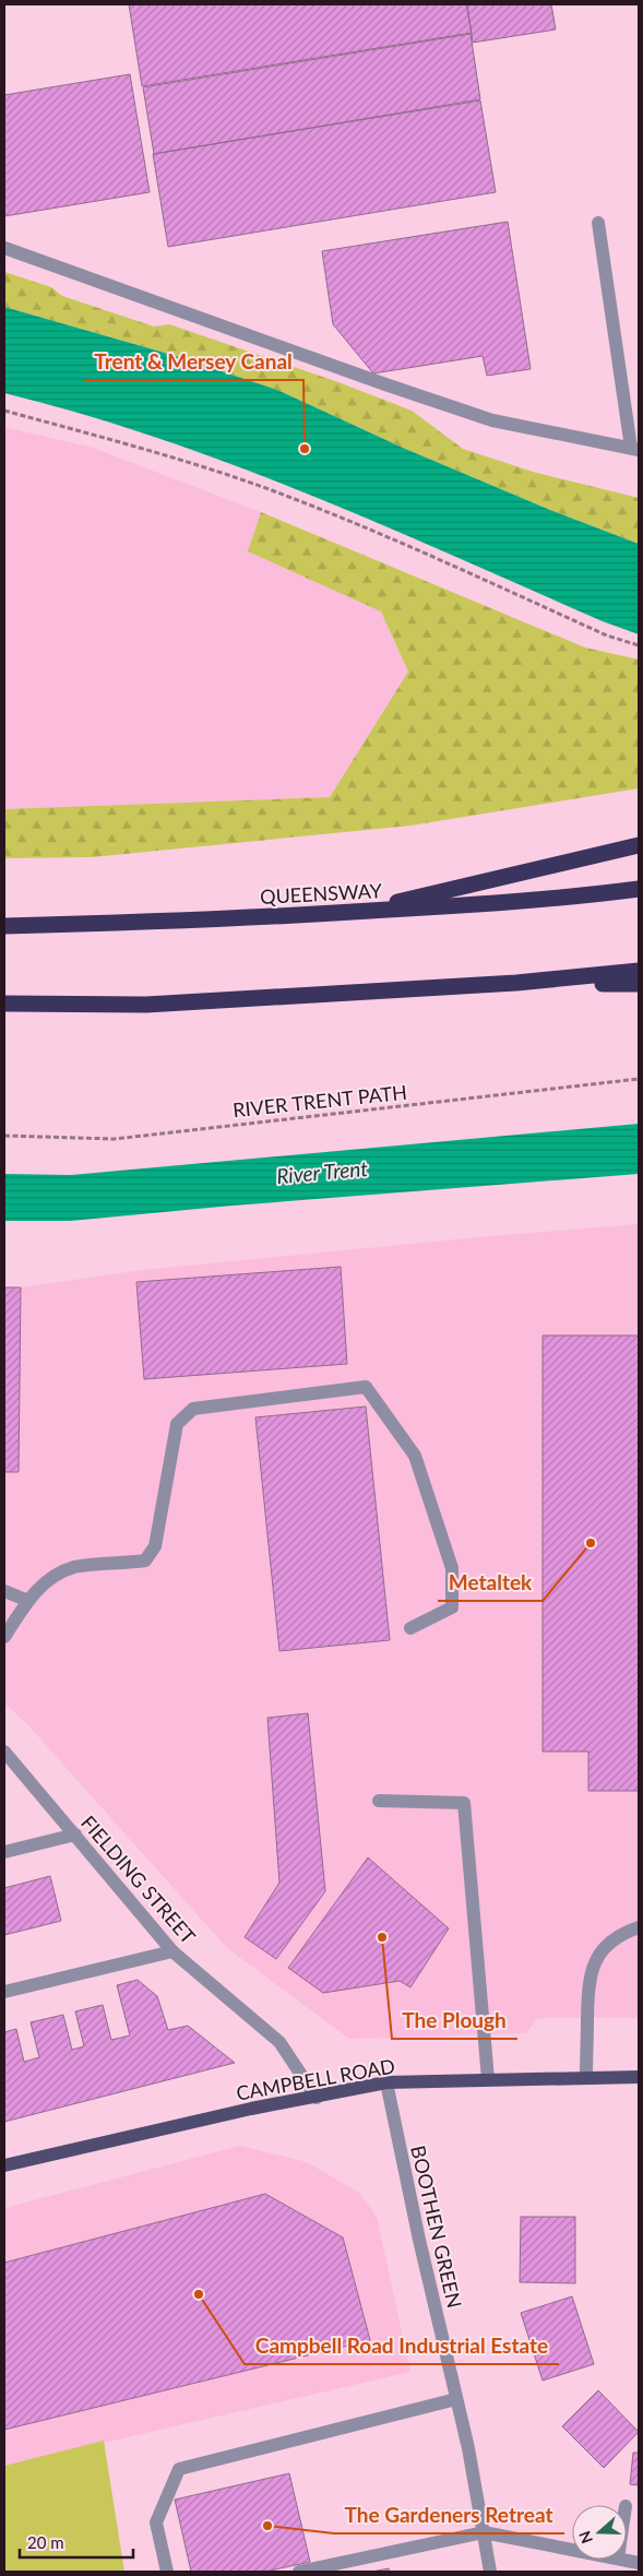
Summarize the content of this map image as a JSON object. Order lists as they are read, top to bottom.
{
  "streets": {
    "highway": ["QUEENSWAY"],
    "main road": ["CAMPBELL ROAD"],
    "street": ["FIELDING STREET", "BOOTHEN GREEN"],
    "path": ["RIVER TRENT PATH"]
  },
  "crossings": [
    ["FIELDING STREET", "CAMPBELL ROAD"],
    ["CAMPBELL ROAD", "BOOTHEN GREEN"]
  ],
  "water": ["River Trent"],
  "places": [
    "Trent & Mersey Canal",
    "Metaltek",
    "The Plough",
    "Campbell Road Industrial Estate",
    "The Gardeners Retreat"
  ],
  "scale_bar": "20 m",
  "north": "left"
}
